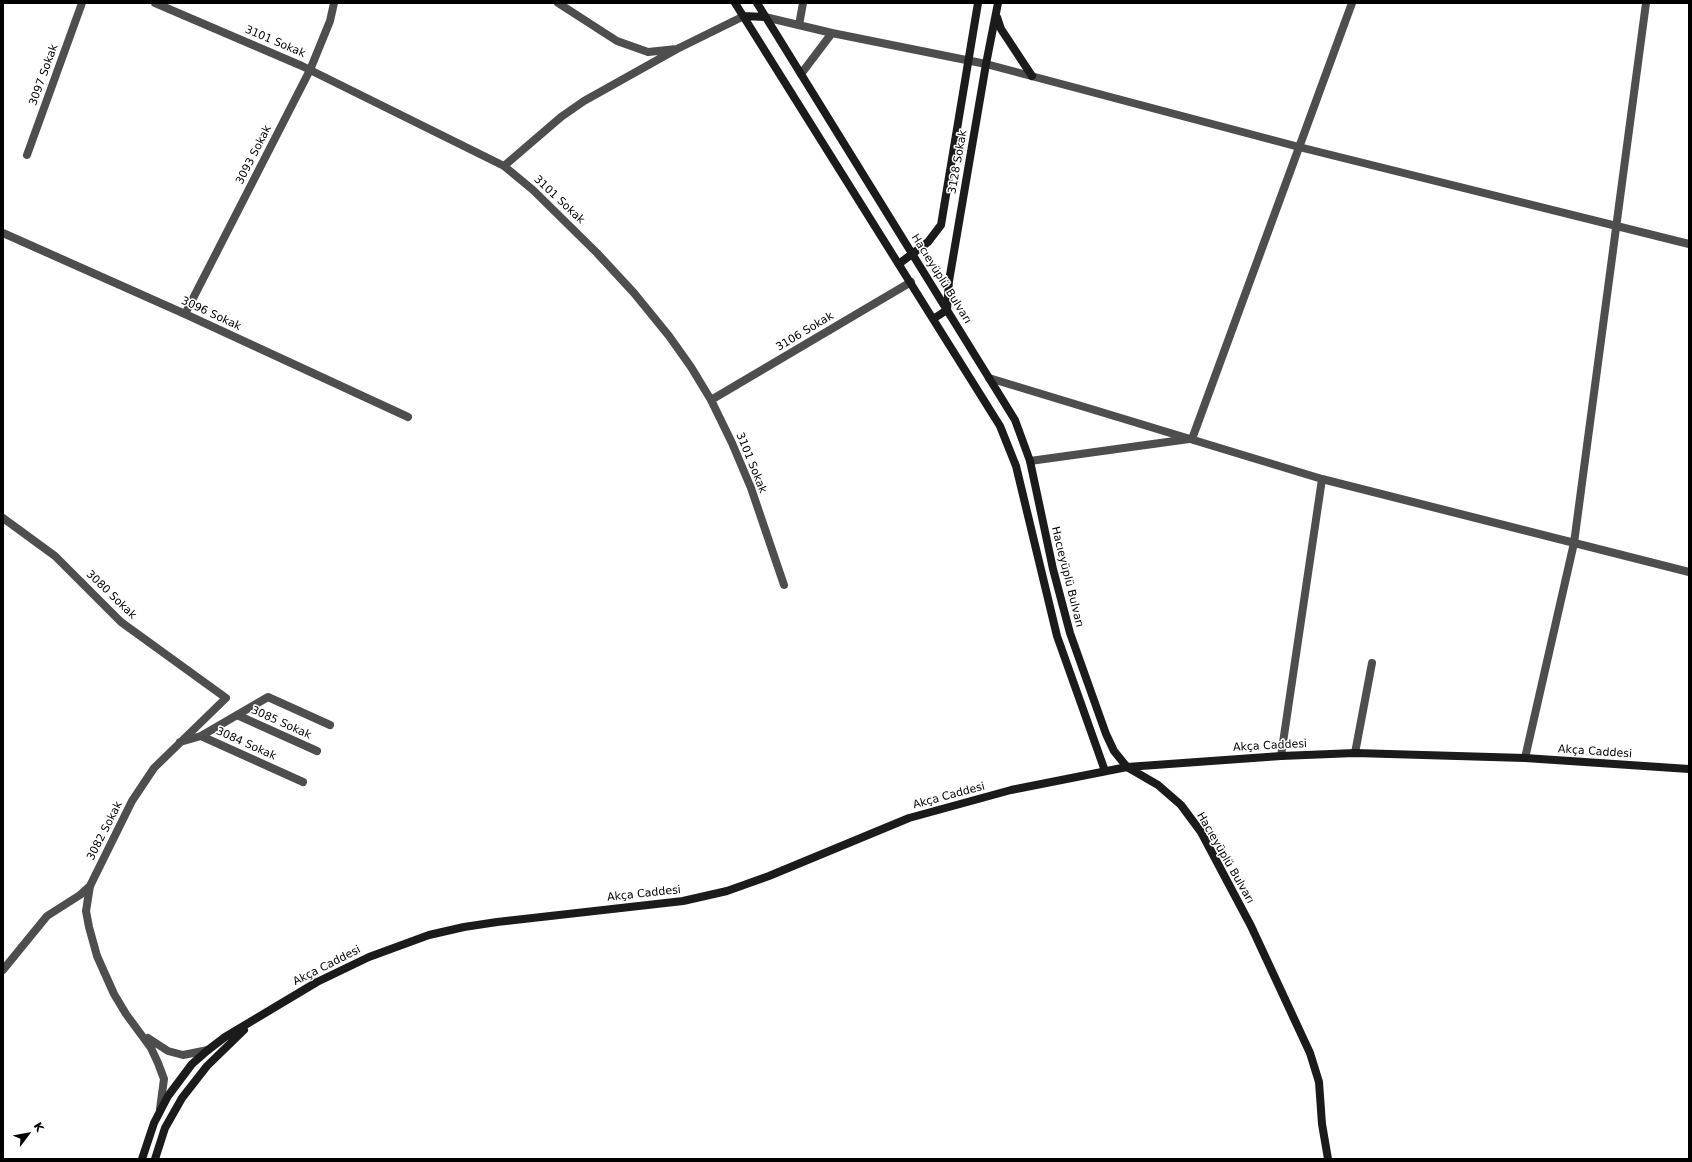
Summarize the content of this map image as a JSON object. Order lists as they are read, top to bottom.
{
  "streets": {
    "street": [
      "3101 Sokak",
      "3097 Sokak",
      "3093 Sokak",
      "3128 Sokak",
      "Hacıeyüplü Bulvarı",
      "3096 Sokak",
      "3106 Sokak",
      "3080 Sokak",
      "3085 Sokak",
      "3084 Sokak",
      "Akça Caddesi",
      "3082 Sokak"
    ]
  },
  "crossings": [
    ["3101 Sokak", "3093 Sokak"],
    ["3101 Sokak", "3106 Sokak"],
    ["3093 Sokak", "3096 Sokak"],
    ["3128 Sokak", "Hacıeyüplü Bulvarı"],
    ["Hacıeyüplü Bulvarı", "Akça Caddesi"],
    ["3080 Sokak", "3082 Sokak"],
    ["3084 Sokak", "3082 Sokak"]
  ],
  "north": "top right"
}
